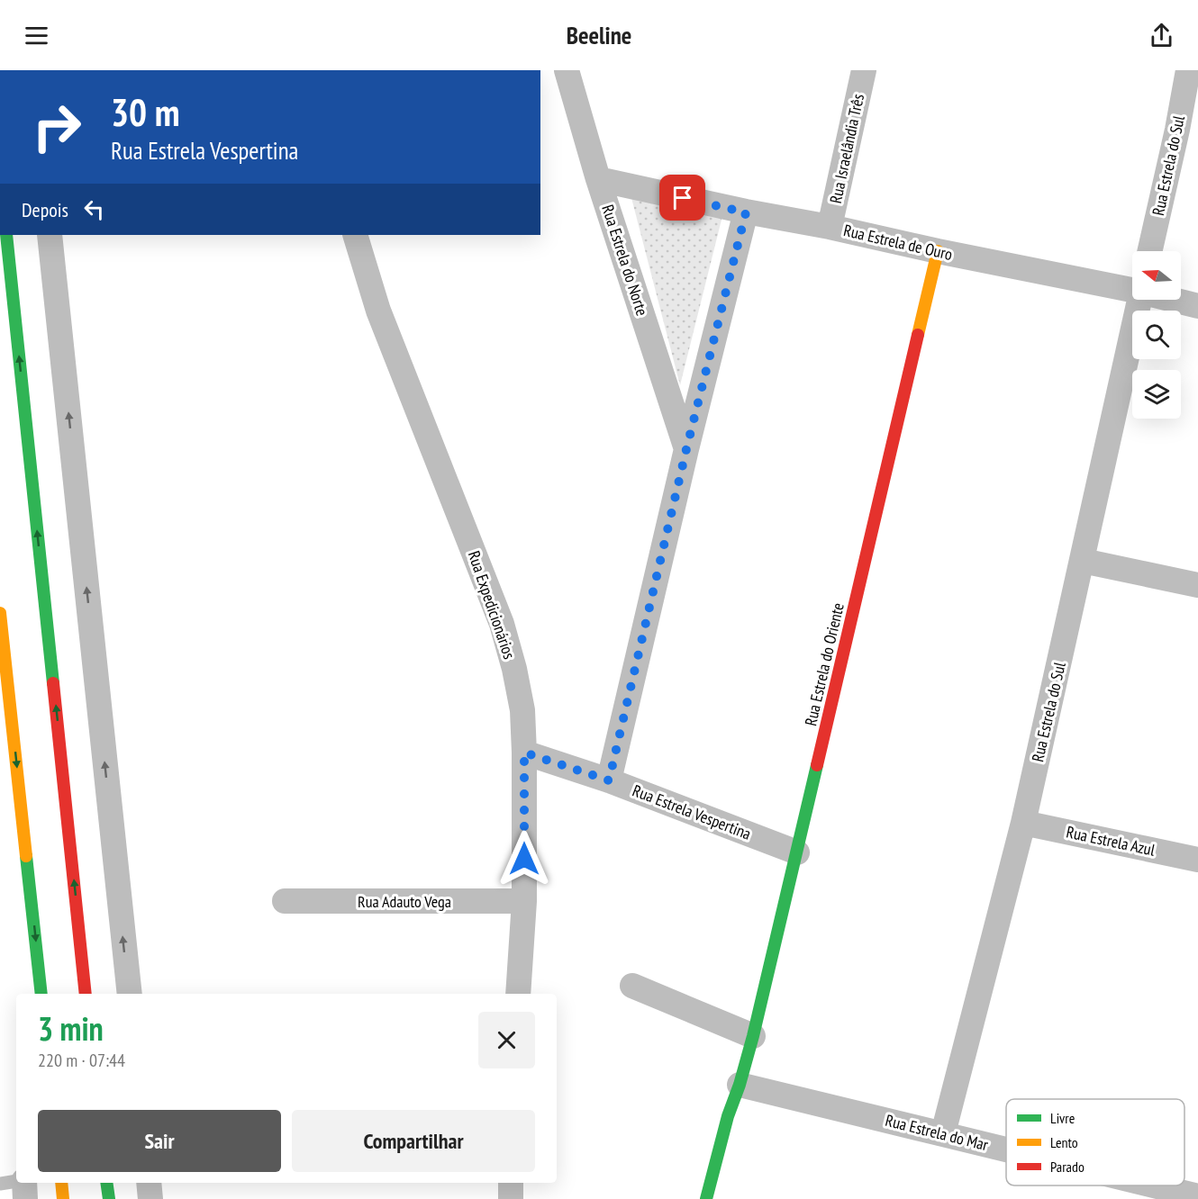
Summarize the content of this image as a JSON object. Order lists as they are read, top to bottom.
{
  "streets": {
    "main road": ["Rua Estrela do Oriente"],
    "street": [
      "Rua Israelândia Três",
      "Rua Estrela do Sul",
      "Rua Estrela de Ouro",
      "Rua Estrela do Norte",
      "Rua Expedicionários",
      "Rua Estrela Vespertina",
      "Rua Estrela Azul",
      "Rua Adauto Vega",
      "Rua Estrela do Mar"
    ]
  },
  "crossings": [
    ["Rua Israelândia Três", "Rua Estrela de Ouro"],
    ["Rua Estrela do Sul", "Rua Estrela Azul"],
    ["Rua Estrela do Sul", "Rua Estrela do Mar"],
    ["Rua Estrela de Ouro", "Rua Estrela do Norte"],
    ["Rua Estrela de Ouro", "Rua Estrela do Oriente"],
    ["Rua Expedicionários", "Rua Estrela Vespertina"],
    ["Rua Expedicionários", "Rua Adauto Vega"],
    ["Rua Estrela do Oriente", "Rua Estrela Vespertina"],
    ["Rua Estrela do Oriente", "Rua Estrela do Mar"]
  ],
  "legend": ["Livre", "Lento", "Parado"],
  "north": "left",
  "page": {
    "header": "Beeline",
    "turn": ["30 m", "Rua Estrela Vespertina"],
    "then": "Depois",
    "heading": ["3 min", "220 m · 07:44"],
    "buttons": ["Sair", "Compartilhar"]
  }
}
